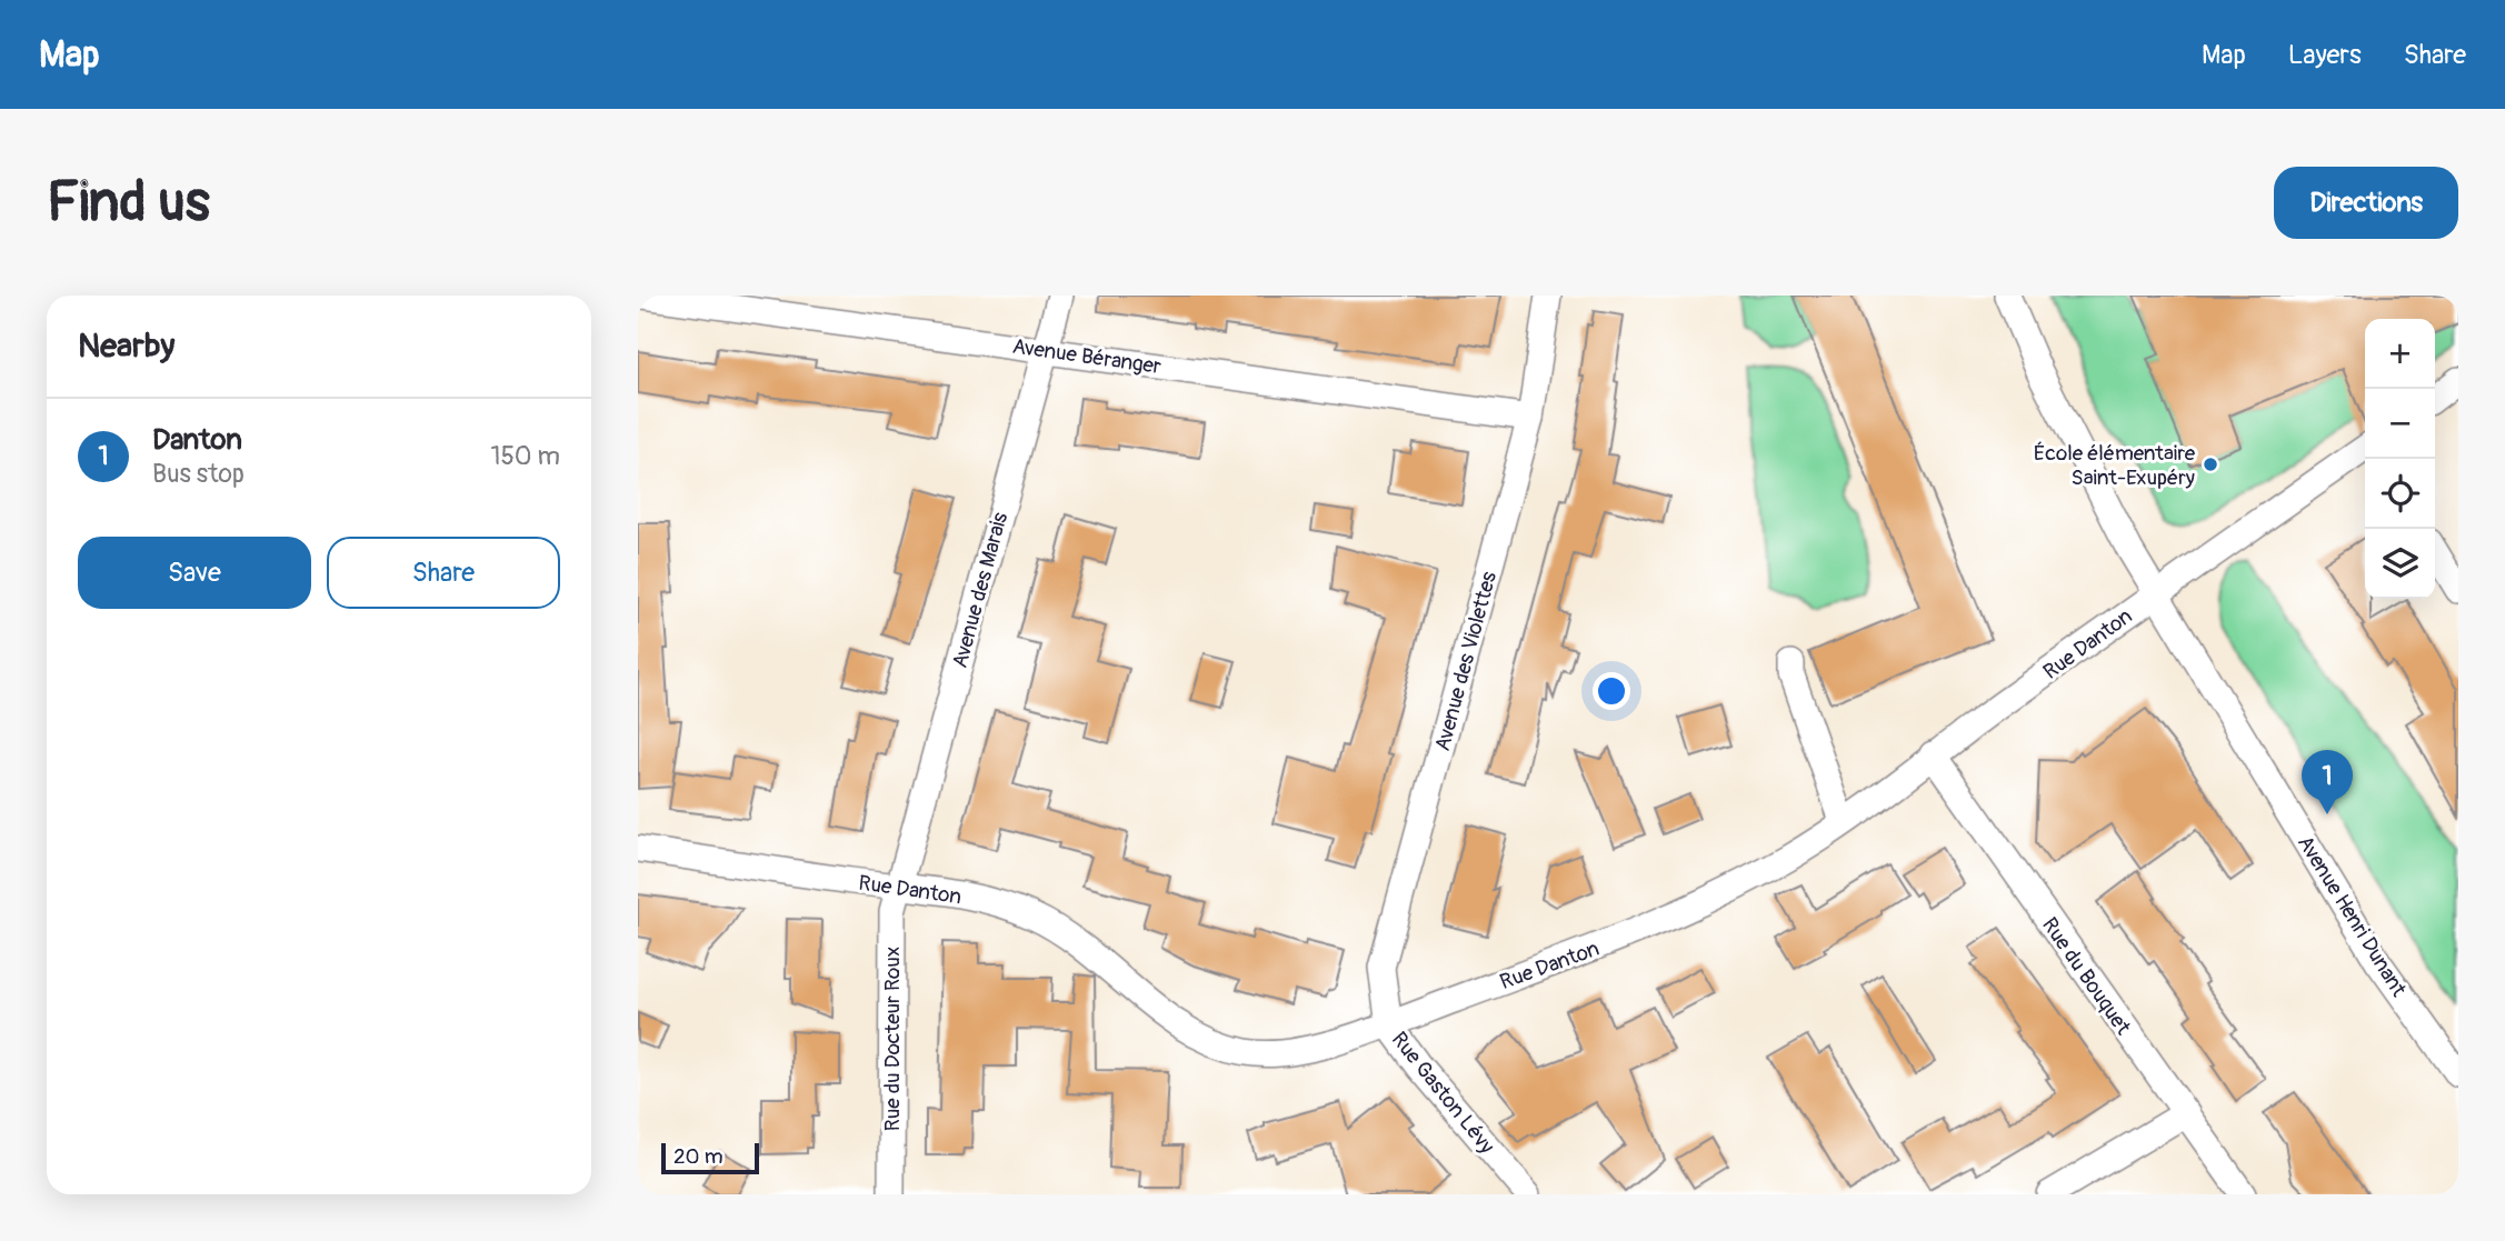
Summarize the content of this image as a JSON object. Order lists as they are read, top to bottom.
{
  "streets": {
    "street": [
      "Avenue Béranger",
      "Avenue des Marais",
      "Rue Danton",
      "Avenue des Violettes",
      "Avenue Henri Dunant",
      "Rue du Bouquet",
      "Rue du Docteur Roux",
      "Rue Gaston Lévy"
    ]
  },
  "crossings": [
    ["Avenue Béranger", "Avenue des Marais"],
    ["Avenue Béranger", "Avenue des Violettes"],
    ["Avenue des Marais", "Rue Danton"],
    ["Avenue des Marais", "Rue du Docteur Roux"],
    ["Rue Danton", "Avenue des Violettes"],
    ["Rue Danton", "Avenue Henri Dunant"],
    ["Rue Danton", "Rue du Bouquet"],
    ["Rue Danton", "Rue du Docteur Roux"],
    ["Rue Danton", "Rue Gaston Lévy"],
    ["Avenue des Violettes", "Rue Gaston Lévy"]
  ],
  "places": ["École élémentaire Saint-Exupéry"],
  "scale_bar": "20 m",
  "page": {
    "header": "Map",
    "nav": ["Map", "Layers", "Share"],
    "buttons": [
      "Directions",
      ["Save", "Share"]
    ],
    "title": "Find us",
    "heading": "Nearby",
    "map_buttons": ["+", "−"],
    "list": [
      {
        "mark": "1",
        "name": "Danton",
        "note": "Bus stop",
        "value": "150 m"
      }
    ],
    "pins": "1",
    "scale": "20 m"
  }
}
